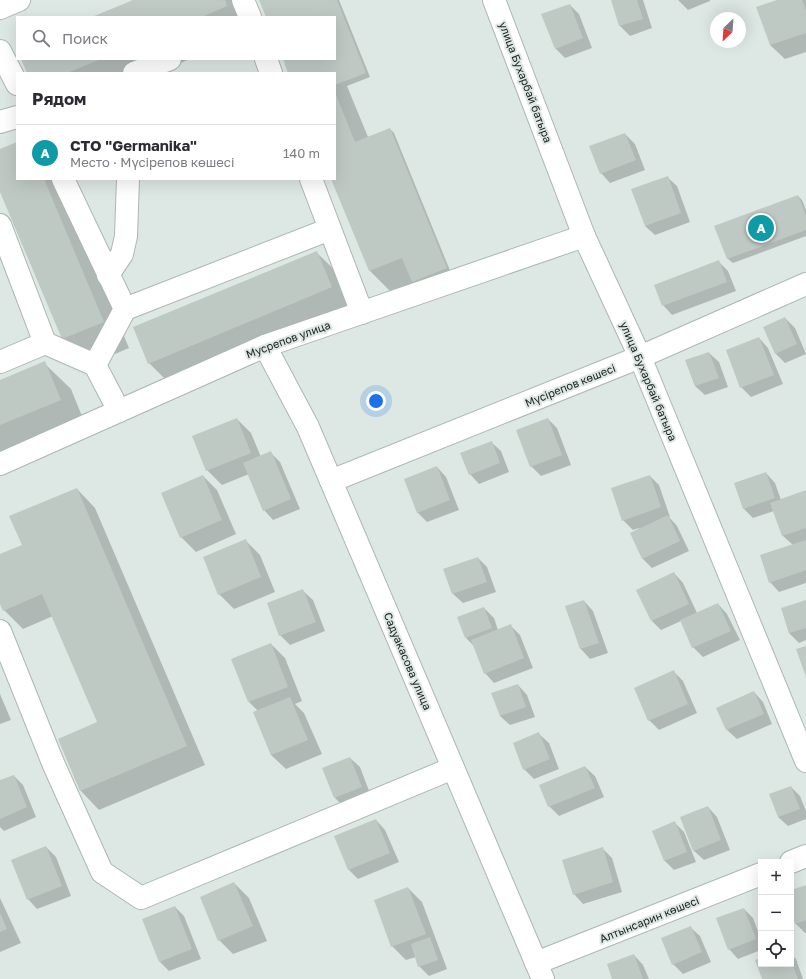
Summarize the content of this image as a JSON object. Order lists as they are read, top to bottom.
{
  "streets": {
    "street": [
      "улица Бухарбай батыра",
      "Мусрепов улица",
      "Мүсірепов көшесі",
      "Садуакасова улица",
      "Алтынсарин көшесі"
    ]
  },
  "crossings": [
    ["улица Бухарбай батыра", "Мусрепов улица"],
    ["улица Бухарбай батыра", "Мүсірепов көшесі"],
    ["Мусрепов улица", "Садуакасова улица"],
    ["Мүсірепов көшесі", "Садуакасова улица"],
    ["Садуакасова улица", "Алтынсарин көшесі"]
  ],
  "north": "bottom left",
  "page": {
    "search": "Поиск",
    "heading": "Рядом",
    "list": [
      {
        "mark": "A",
        "name": "СТО \"Germanika\"",
        "note": "Место · Мүсірепов көшесі",
        "value": "140 m"
      }
    ],
    "pins": "A",
    "map_buttons": ["+", "−"]
  }
}
